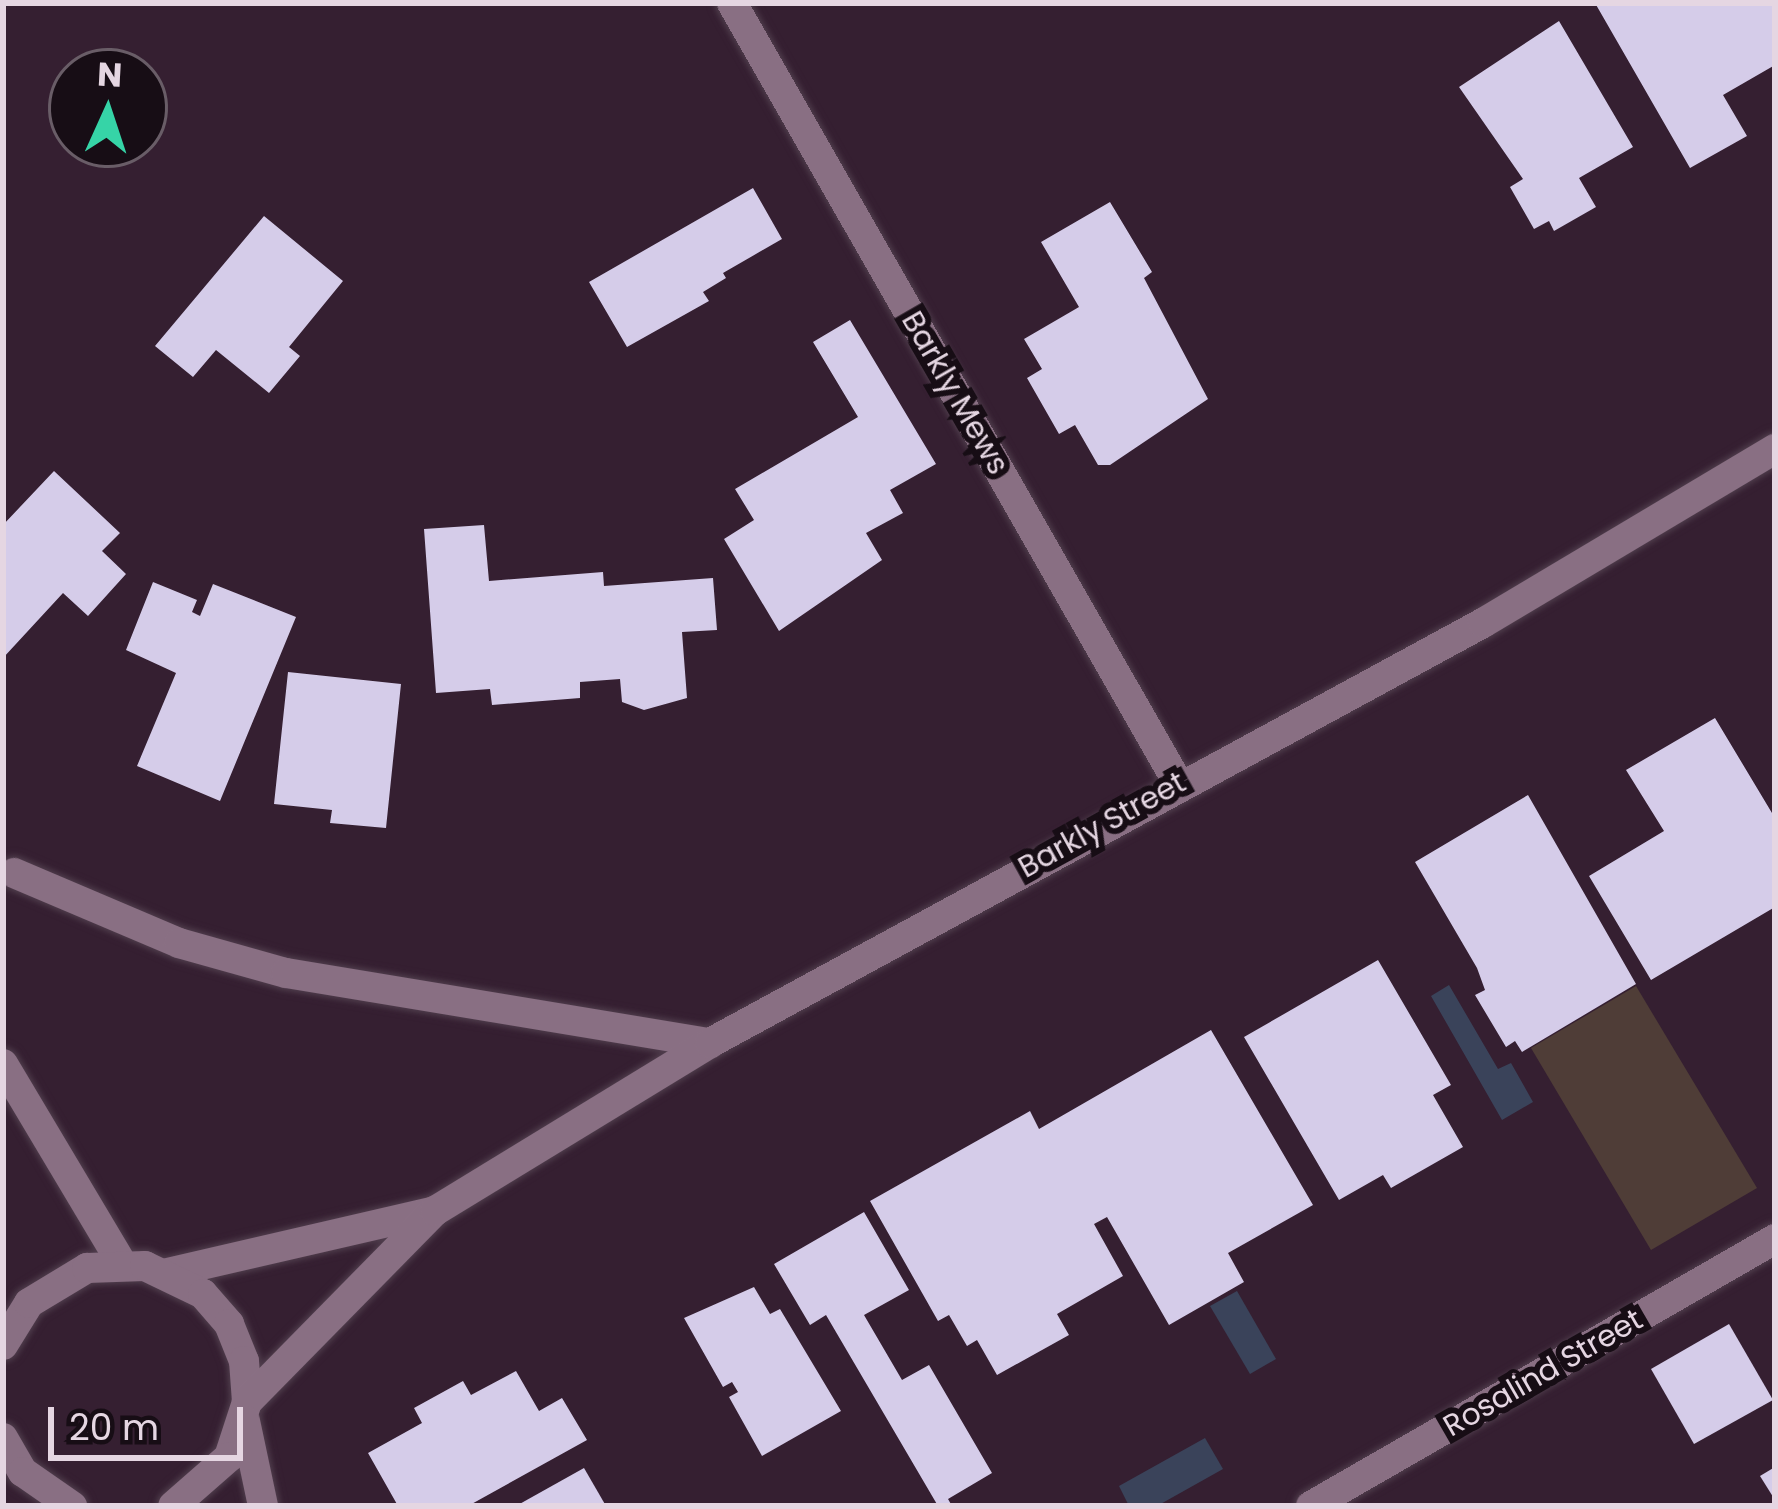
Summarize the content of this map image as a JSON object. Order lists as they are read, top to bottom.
{
  "streets": {
    "street": ["Barkly Mews", "Barkly Street", "Rosalind Street"]
  },
  "crossings": [
    ["Barkly Mews", "Barkly Street"]
  ],
  "scale_bar": "20 m",
  "north": "top"
}
